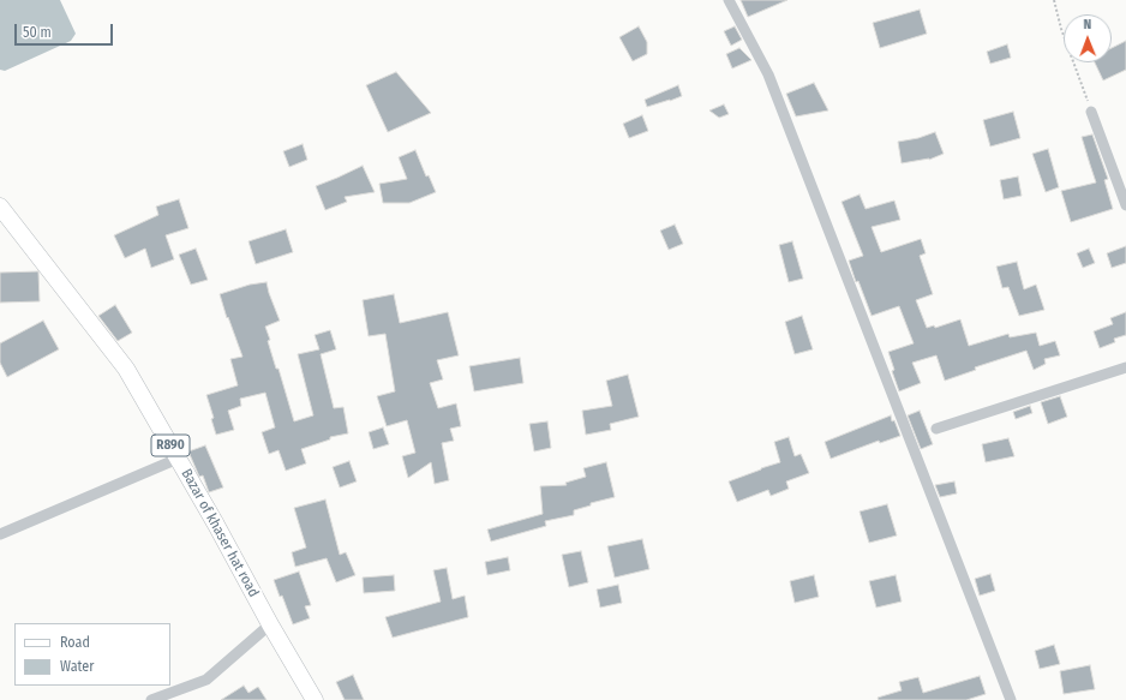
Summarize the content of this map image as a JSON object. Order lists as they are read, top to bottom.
{
  "streets": {
    "main road": ["R890", "Bazar of khaser hat road"]
  },
  "legend": ["Road", "Water"],
  "scale_bar": "50 m",
  "north": "top"
}
